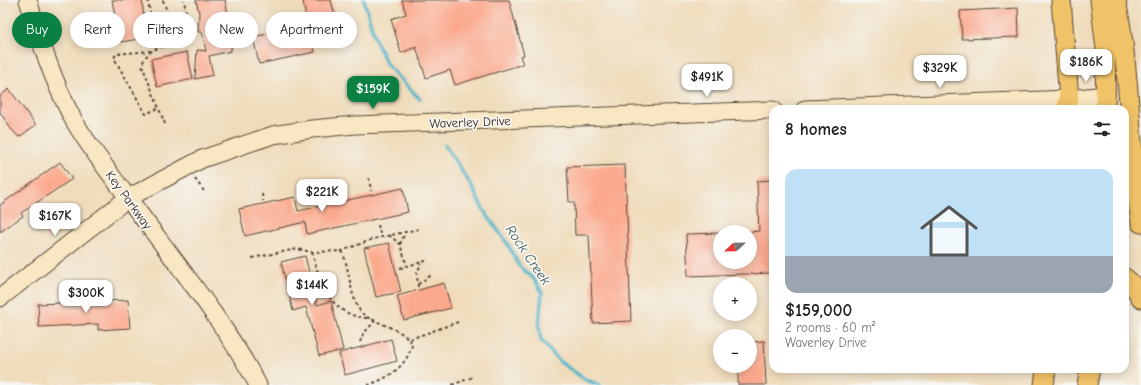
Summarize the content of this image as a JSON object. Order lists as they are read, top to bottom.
{
  "streets": {
    "street": ["Waverley Drive", "Key Parkway"]
  },
  "crossings": [
    ["Waverley Drive", "Key Parkway"]
  ],
  "water": ["Rock Creek"],
  "north": "left",
  "page": {
    "chip": [
      "Buy",
      "Rent",
      "Filters",
      "New",
      "Apartment"
    ],
    "price": [
      "$186K",
      "$329K",
      "$491K",
      "$159K",
      "$221K",
      "$167K",
      "$144K",
      "$300K"
    ],
    "heading": "8 homes",
    "list": [
      {
        "name": "$159,000",
        "note": "2 rooms · 60 m² · Waverley Drive"
      }
    ],
    "map_buttons": ["+", "−"]
  }
}
